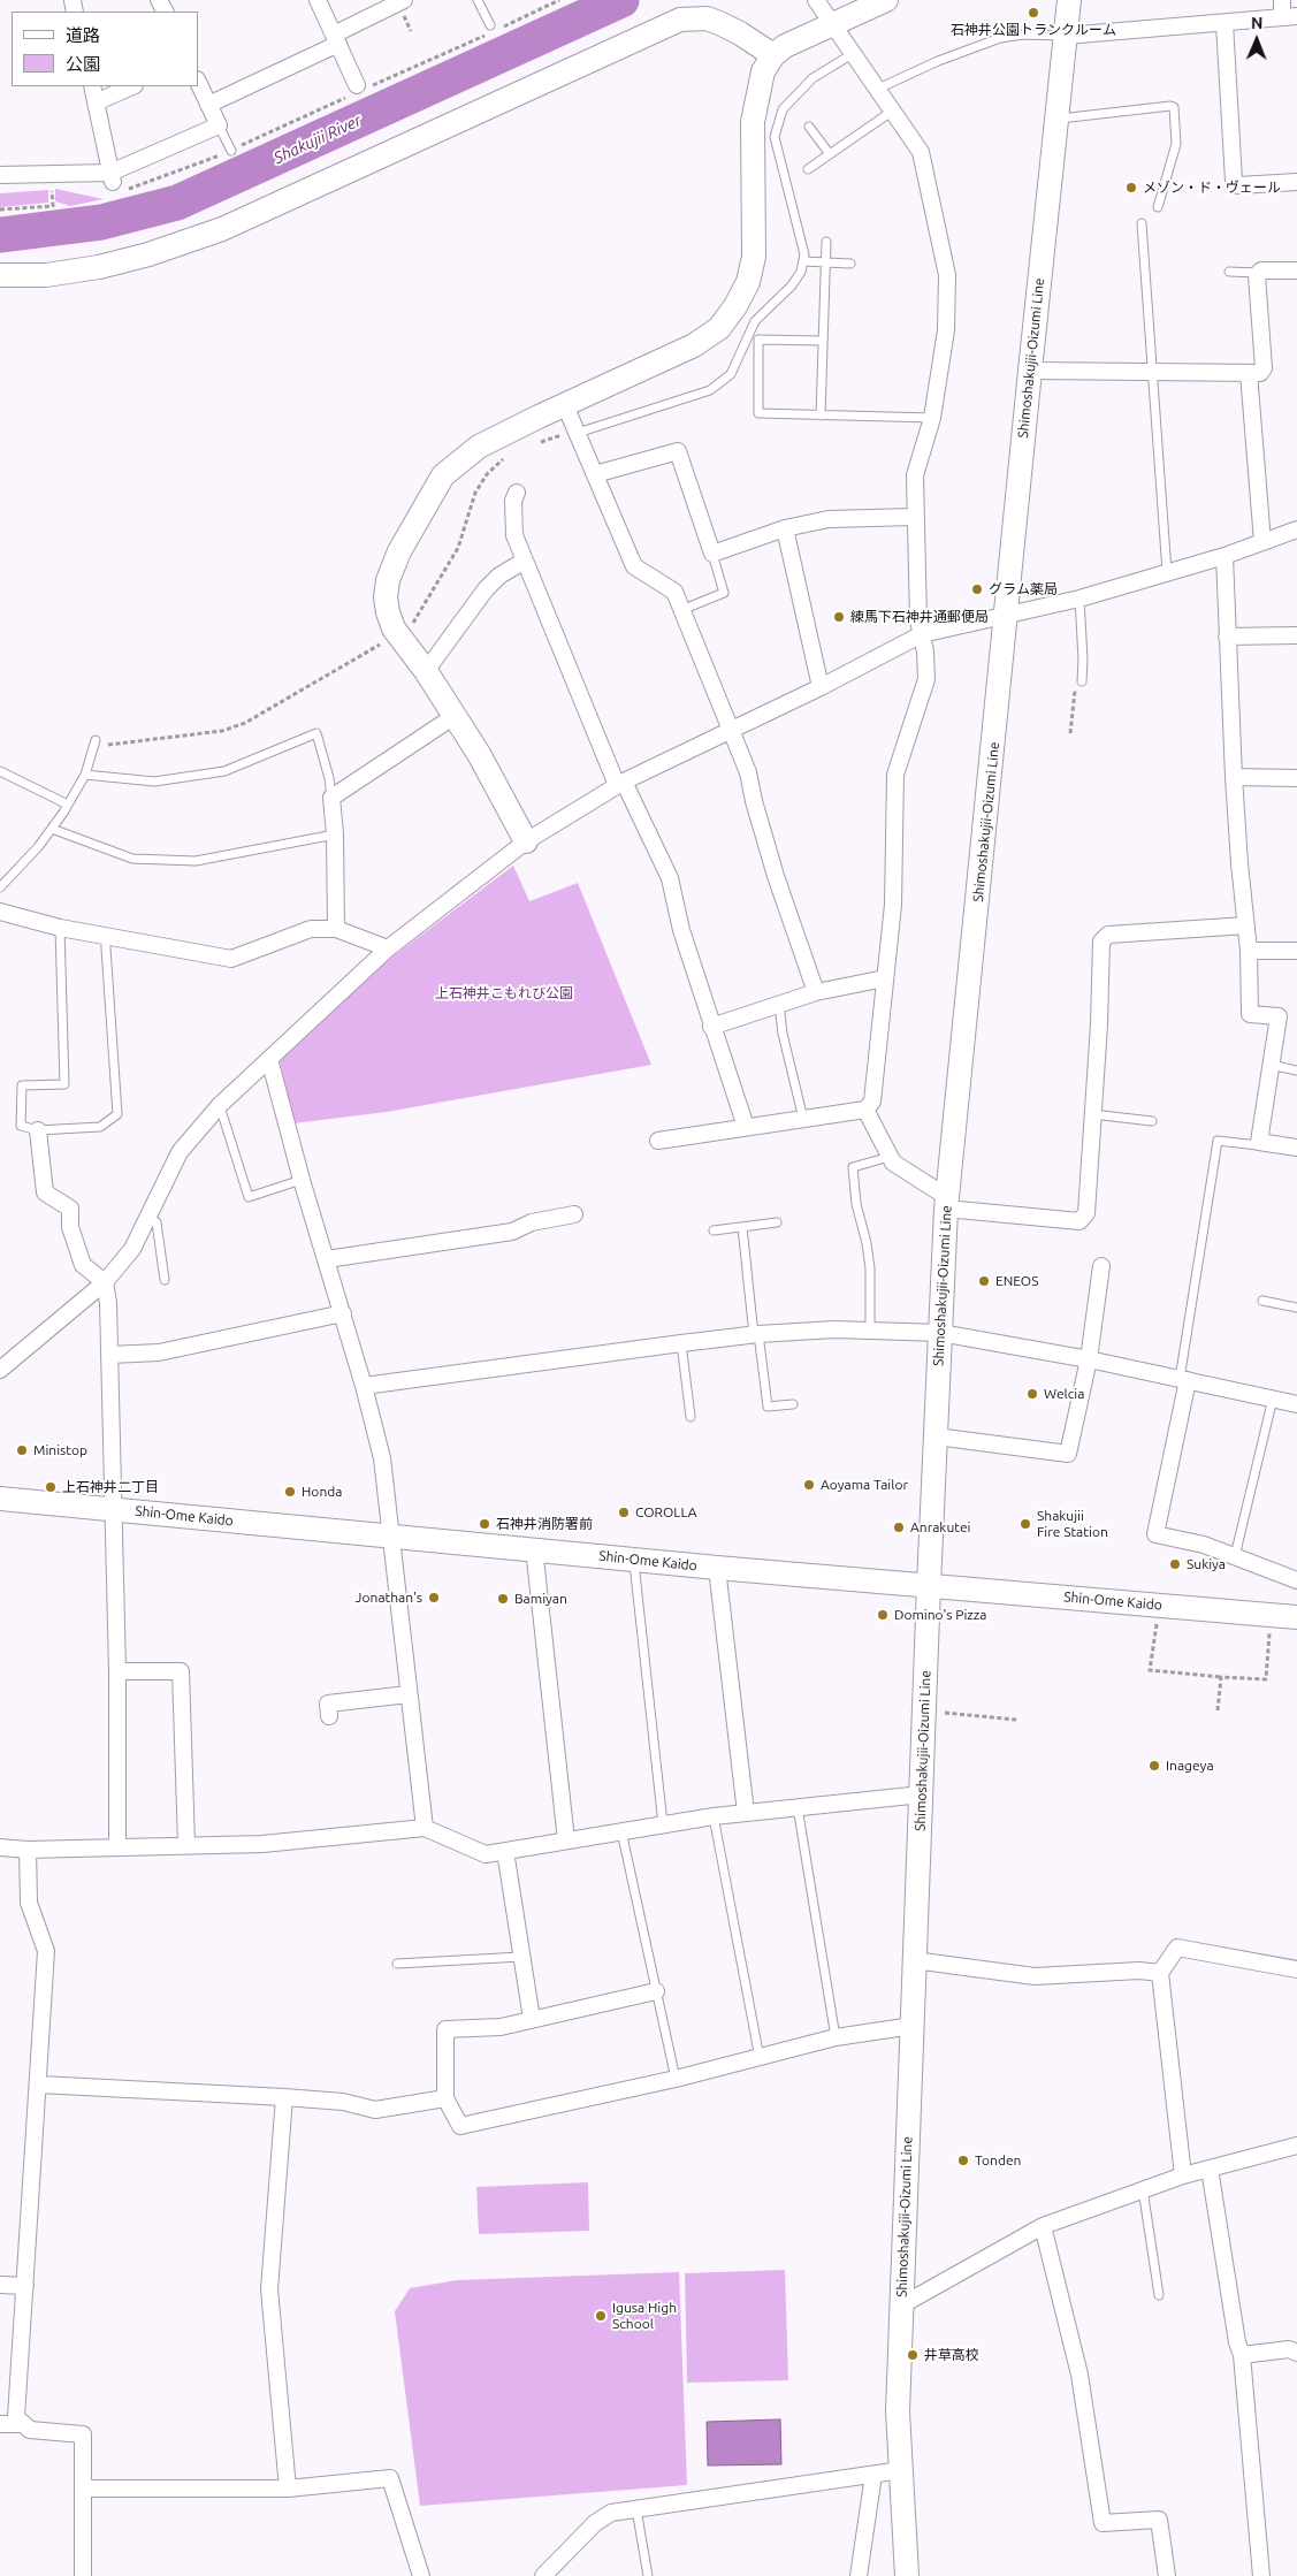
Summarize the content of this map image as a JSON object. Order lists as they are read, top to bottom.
{
  "streets": {
    "main road": ["Shimoshakujii-Oizumi Line", "Shin-Ome Kaido"]
  },
  "crossings": [
    ["Shimoshakujii-Oizumi Line", "Shin-Ome Kaido"]
  ],
  "water": ["Shakujii River"],
  "parks": ["上石神井こもれび公園"],
  "places": [
    "石神井公園トランクルーム",
    "メゾン・ド・ヴェール",
    "グラム薬局",
    "練馬下石神井通郵便局",
    "ENEOS",
    "Welcia",
    "Ministop",
    "Aoyama Tailor",
    "上石神井二丁目",
    "Honda",
    "COROLLA",
    "石神井消防署前",
    "Shakujii Fire Station",
    "Anrakutei",
    "Sukiya",
    "Jonathan's",
    "Bamiyan",
    "Domino's Pizza",
    "Inageya",
    "Tonden",
    "Igusa High School",
    "井草高校"
  ],
  "legend": ["道路", "公園"],
  "north": "top"
}
